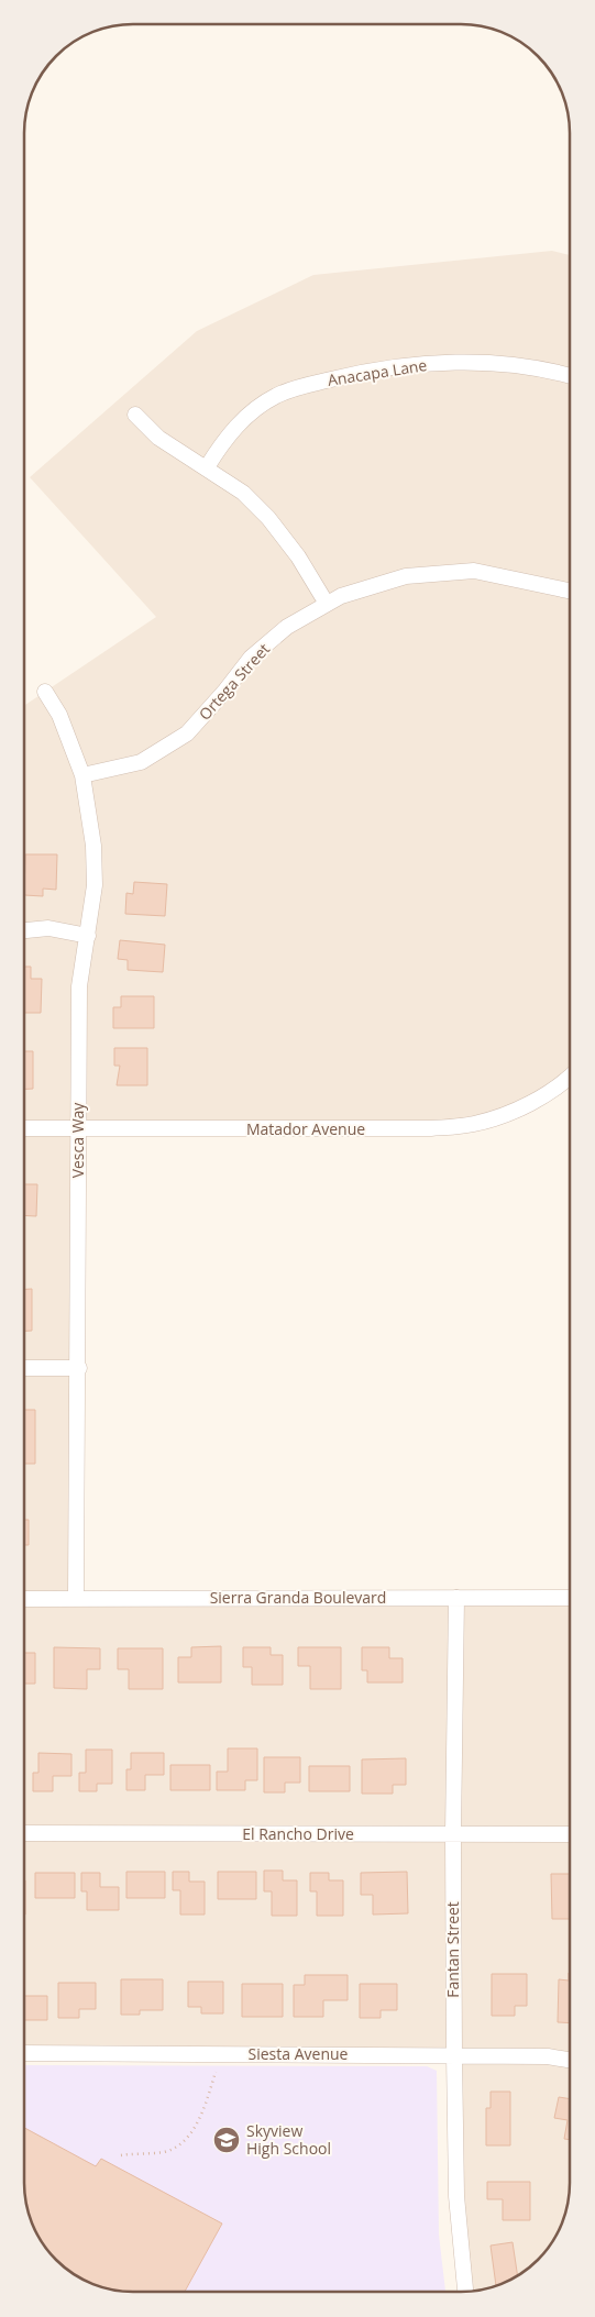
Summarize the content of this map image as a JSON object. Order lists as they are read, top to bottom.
{
  "streets": {
    "street": [
      "Anacapa Lane",
      "Ortega Street",
      "Matador Avenue",
      "Vesca Way",
      "Sierra Granda Boulevard",
      "El Rancho Drive",
      "Fantan Street",
      "Siesta Avenue"
    ]
  },
  "crossings": [
    ["Ortega Street", "Vesca Way"],
    ["Matador Avenue", "Vesca Way"],
    ["Vesca Way", "Sierra Granda Boulevard"],
    ["Sierra Granda Boulevard", "Fantan Street"],
    ["El Rancho Drive", "Fantan Street"],
    ["Fantan Street", "Siesta Avenue"]
  ],
  "places": {
    "school or university": ["Skyview High School"]
  }
}
